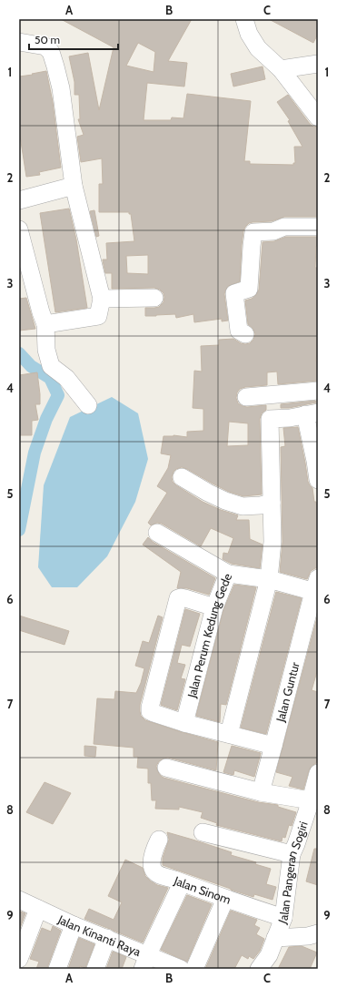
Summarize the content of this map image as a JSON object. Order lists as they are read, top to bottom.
{
  "streets": {
    "street": [
      "Jalan Perum Kedung Gede",
      "Jalan Guntur",
      "Jalan Pangeran Sogiri",
      "Jalan Sinom",
      "Jalan Kinanti Raya"
    ]
  },
  "crossings": [
    ["Jalan Perum Kedung Gede", "Jalan Guntur"],
    ["Jalan Pangeran Sogiri", "Jalan Sinom"]
  ],
  "scale_bar": "50 m",
  "grid": {
    "columns": ["A", "B", "C"],
    "rows": [
      "1",
      "2",
      "3",
      "4",
      "5",
      "6",
      "7",
      "8",
      "9"
    ]
  }
}
